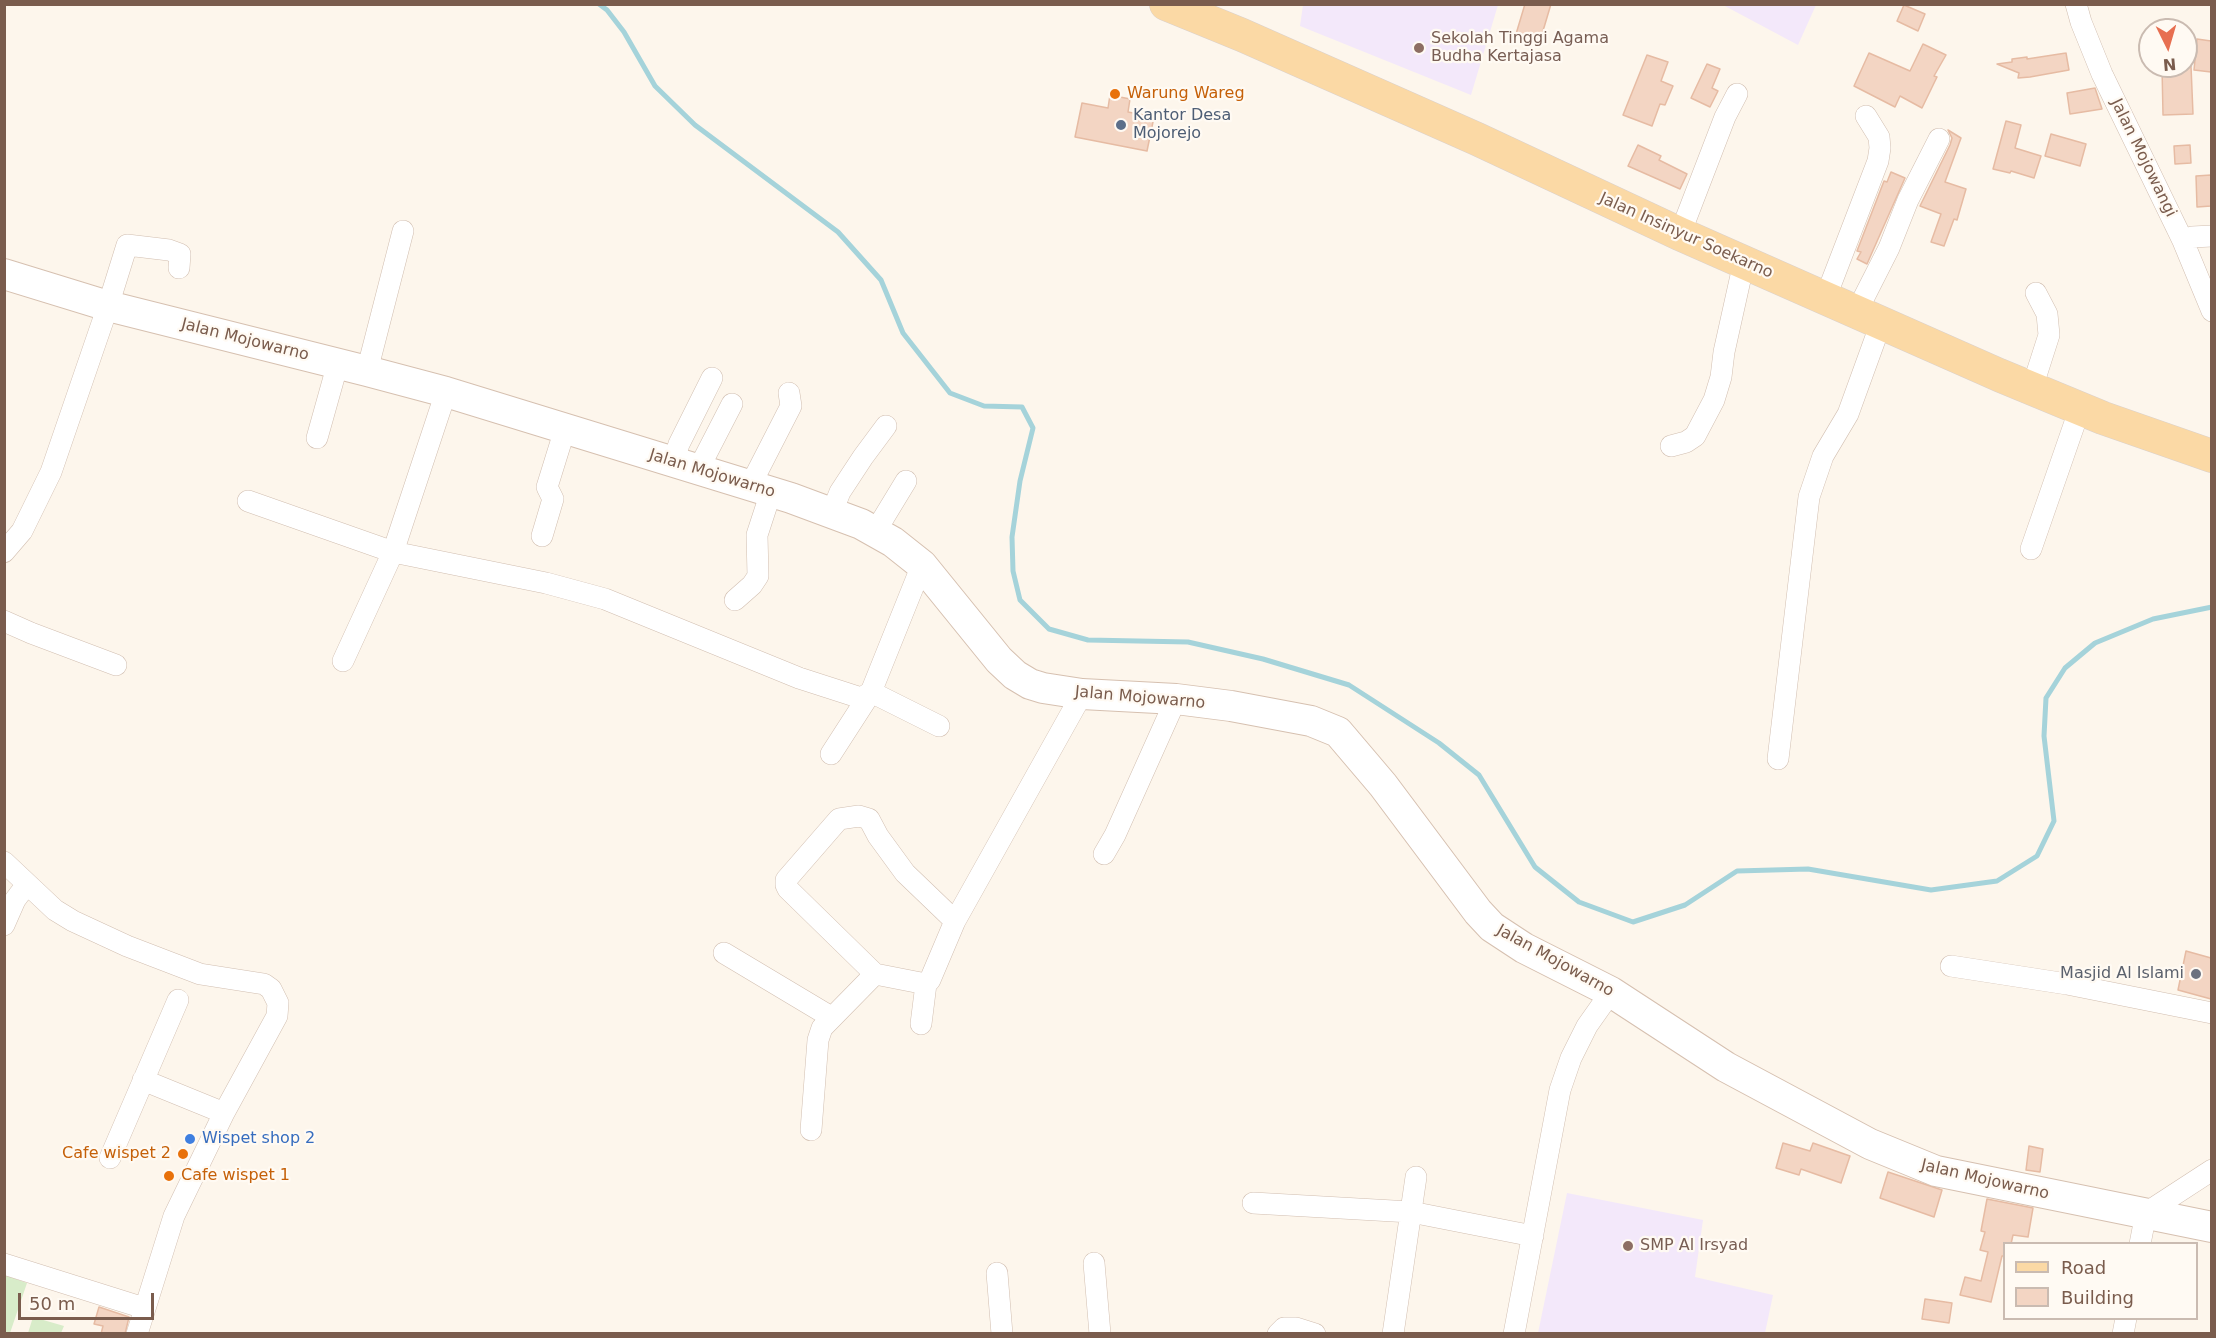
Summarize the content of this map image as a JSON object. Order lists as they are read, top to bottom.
{
  "streets": {
    "main road": ["Jalan Insinyur Soekarno"],
    "street": ["Jalan Mojowangi", "Jalan Mojowarno"]
  },
  "places": [
    "Sekolah Tinggi Agama Budha Kertajasa",
    "Warung Wareg",
    "Kantor Desa Mojorejo",
    "Masjid Al Islami",
    "Wispet shop 2",
    "Cafe wispet 2",
    "Cafe wispet 1",
    "SMP Al Irsyad"
  ],
  "legend": ["Road", "Building"],
  "scale_bar": "50 m",
  "north": "bottom"
}
